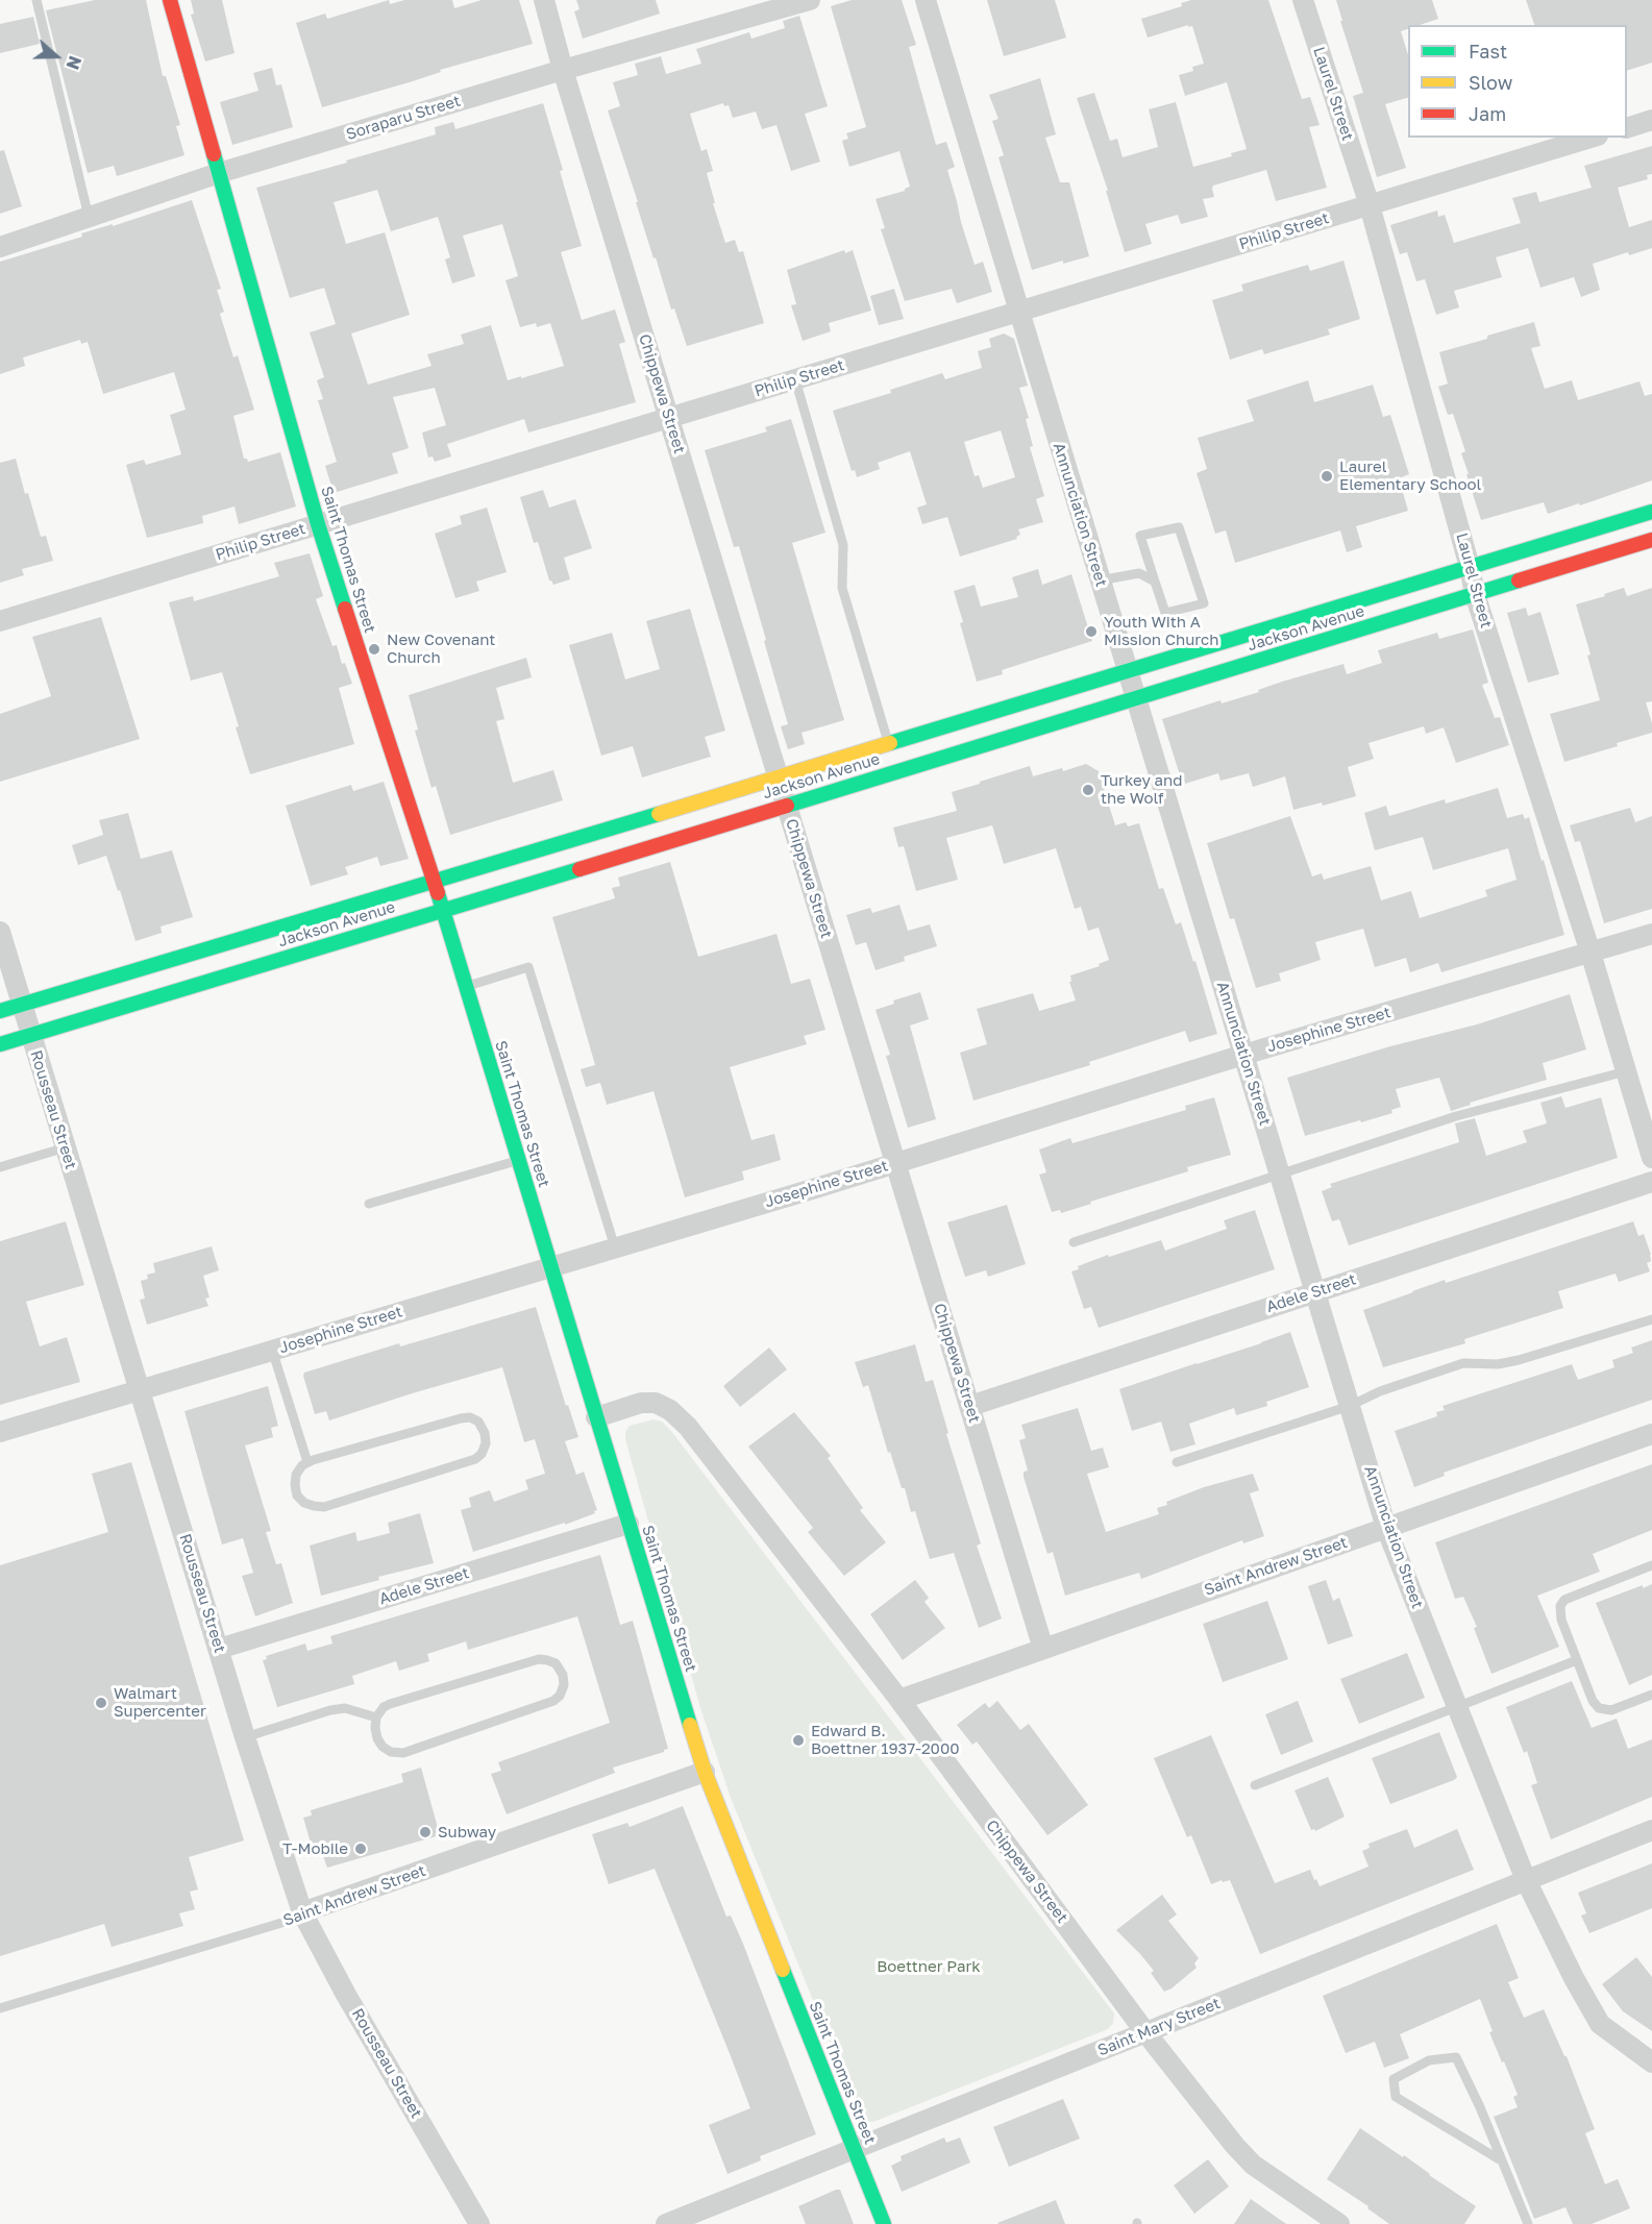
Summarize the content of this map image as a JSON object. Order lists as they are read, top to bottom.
{
  "streets": {
    "street": [
      "Laurel Street",
      "Soraparu Street",
      "Philip Street",
      "Chippewa Street",
      "Annunciation Street",
      "Saint Thomas Street",
      "Jackson Avenue",
      "Josephine Street",
      "Rousseau Street",
      "Adele Street",
      "Saint Andrew Street",
      "Saint Mary Street"
    ]
  },
  "crossings": [
    ["Laurel Street", "Philip Street"],
    ["Laurel Street", "Jackson Avenue"],
    ["Laurel Street", "Josephine Street"],
    ["Soraparu Street", "Chippewa Street"],
    ["Soraparu Street", "Saint Thomas Street"],
    ["Philip Street", "Chippewa Street"],
    ["Philip Street", "Annunciation Street"],
    ["Philip Street", "Saint Thomas Street"],
    ["Chippewa Street", "Saint Thomas Street"],
    ["Chippewa Street", "Jackson Avenue"],
    ["Chippewa Street", "Josephine Street"],
    ["Chippewa Street", "Adele Street"],
    ["Chippewa Street", "Saint Andrew Street"],
    ["Chippewa Street", "Saint Mary Street"],
    ["Annunciation Street", "Jackson Avenue"],
    ["Annunciation Street", "Josephine Street"],
    ["Annunciation Street", "Adele Street"],
    ["Annunciation Street", "Saint Andrew Street"],
    ["Annunciation Street", "Saint Mary Street"],
    ["Saint Thomas Street", "Jackson Avenue"],
    ["Saint Thomas Street", "Josephine Street"],
    ["Saint Thomas Street", "Adele Street"],
    ["Saint Thomas Street", "Saint Andrew Street"],
    ["Saint Thomas Street", "Saint Mary Street"],
    ["Jackson Avenue", "Rousseau Street"],
    ["Josephine Street", "Rousseau Street"],
    ["Rousseau Street", "Adele Street"],
    ["Rousseau Street", "Saint Andrew Street"]
  ],
  "parks": ["Boettner Park"],
  "places": [
    "Laurel Elementary School",
    "Youth With A Mission Church",
    "New Covenant Church",
    "Turkey and the Wolf",
    "Walmart Supercenter",
    "Edward B. Boettner 1937-2000",
    "Subway",
    "T-Mobile"
  ],
  "legend": ["Fast", "Slow", "Jam"],
  "north": "right"
}
